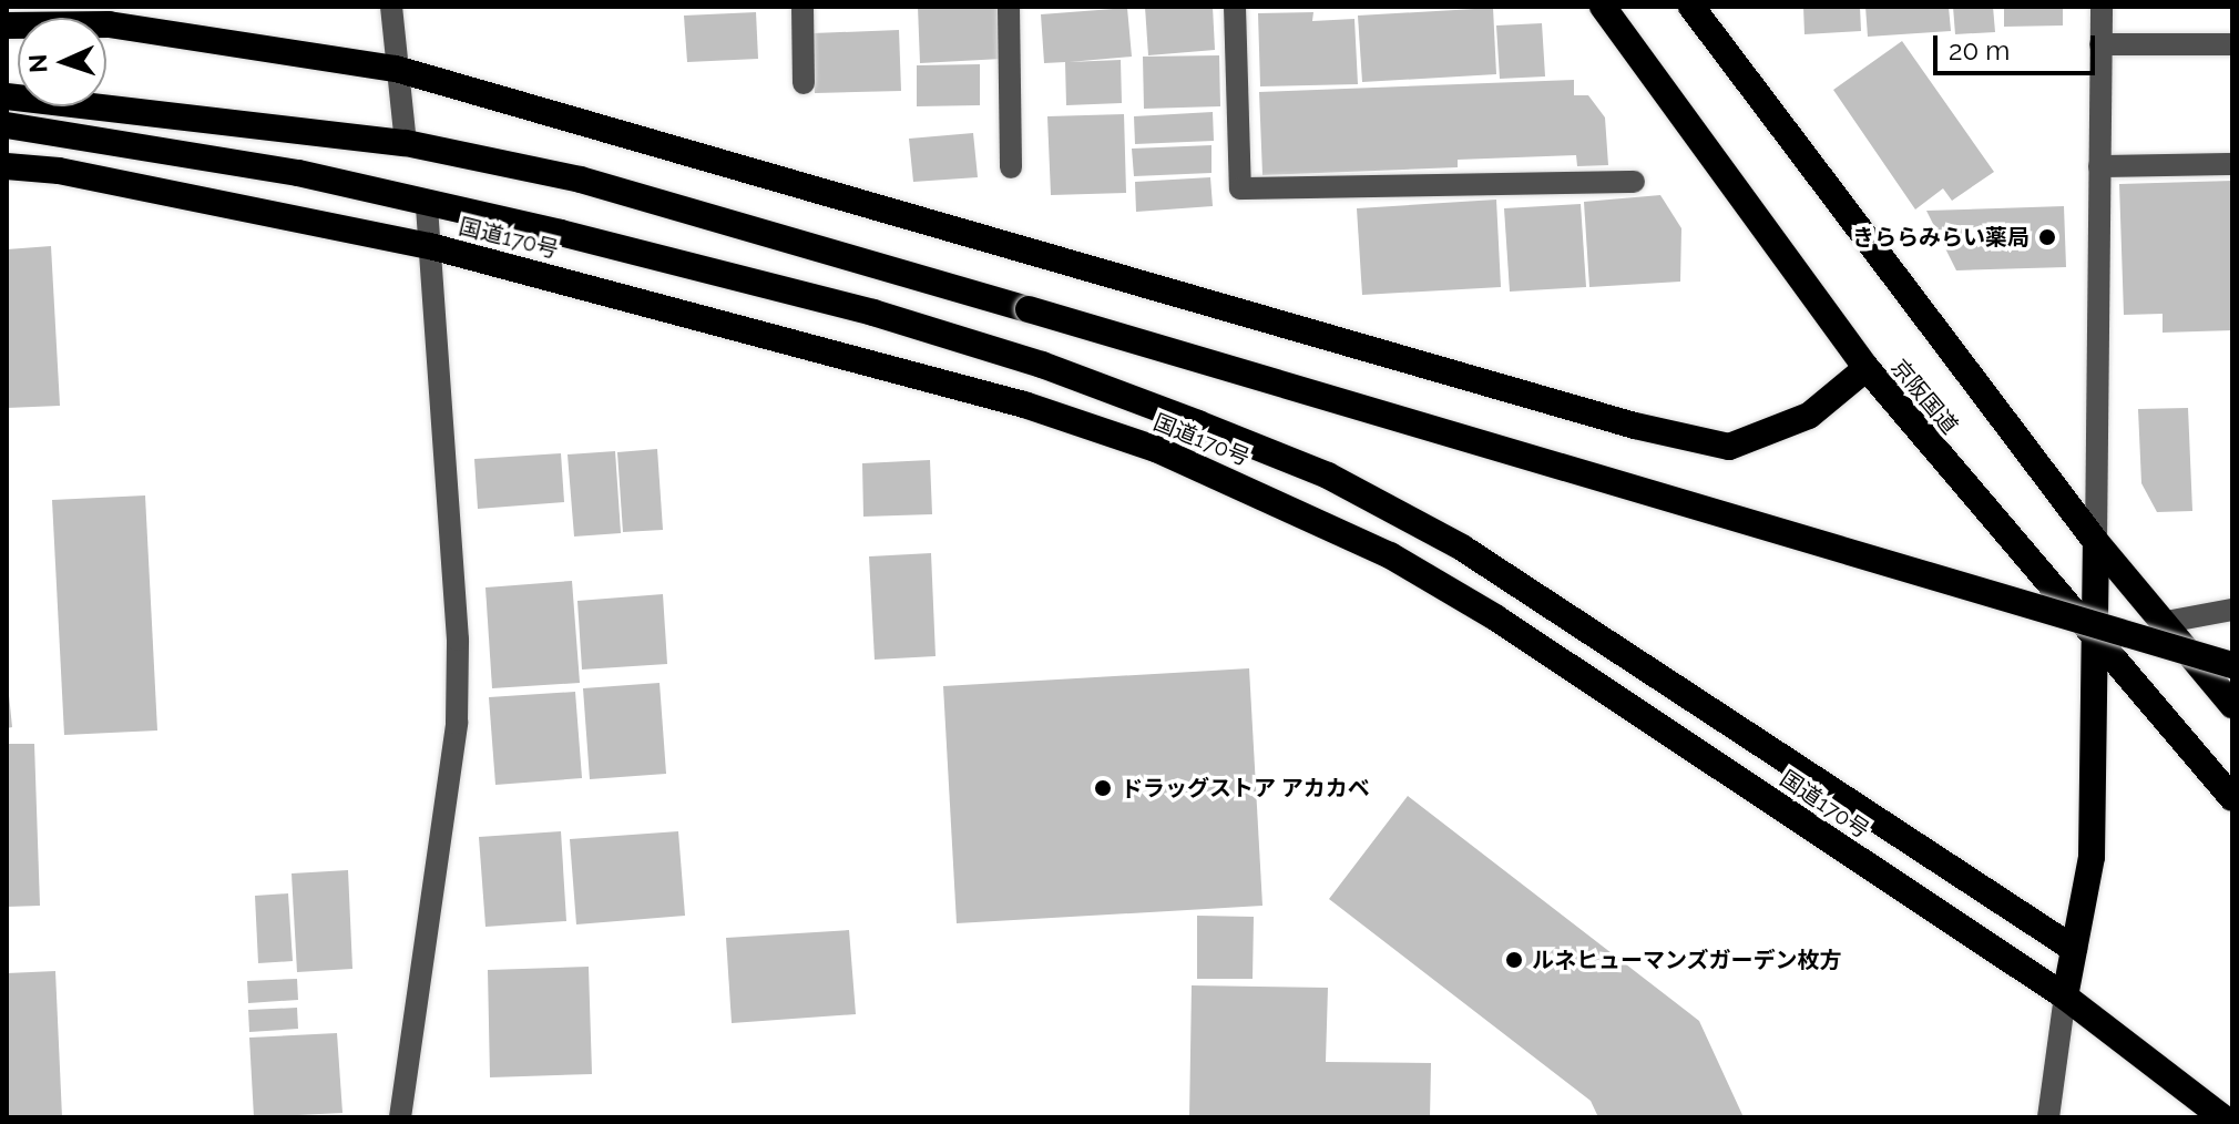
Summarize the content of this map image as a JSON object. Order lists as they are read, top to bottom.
{
  "streets": {
    "highway": ["国道170号", "京阪国道"]
  },
  "places": ["きららみらい薬局", "ドラッグストア アカカベ", "ルネヒューマンズガーデン枚方"],
  "scale_bar": "20 m",
  "north": "left"
}
